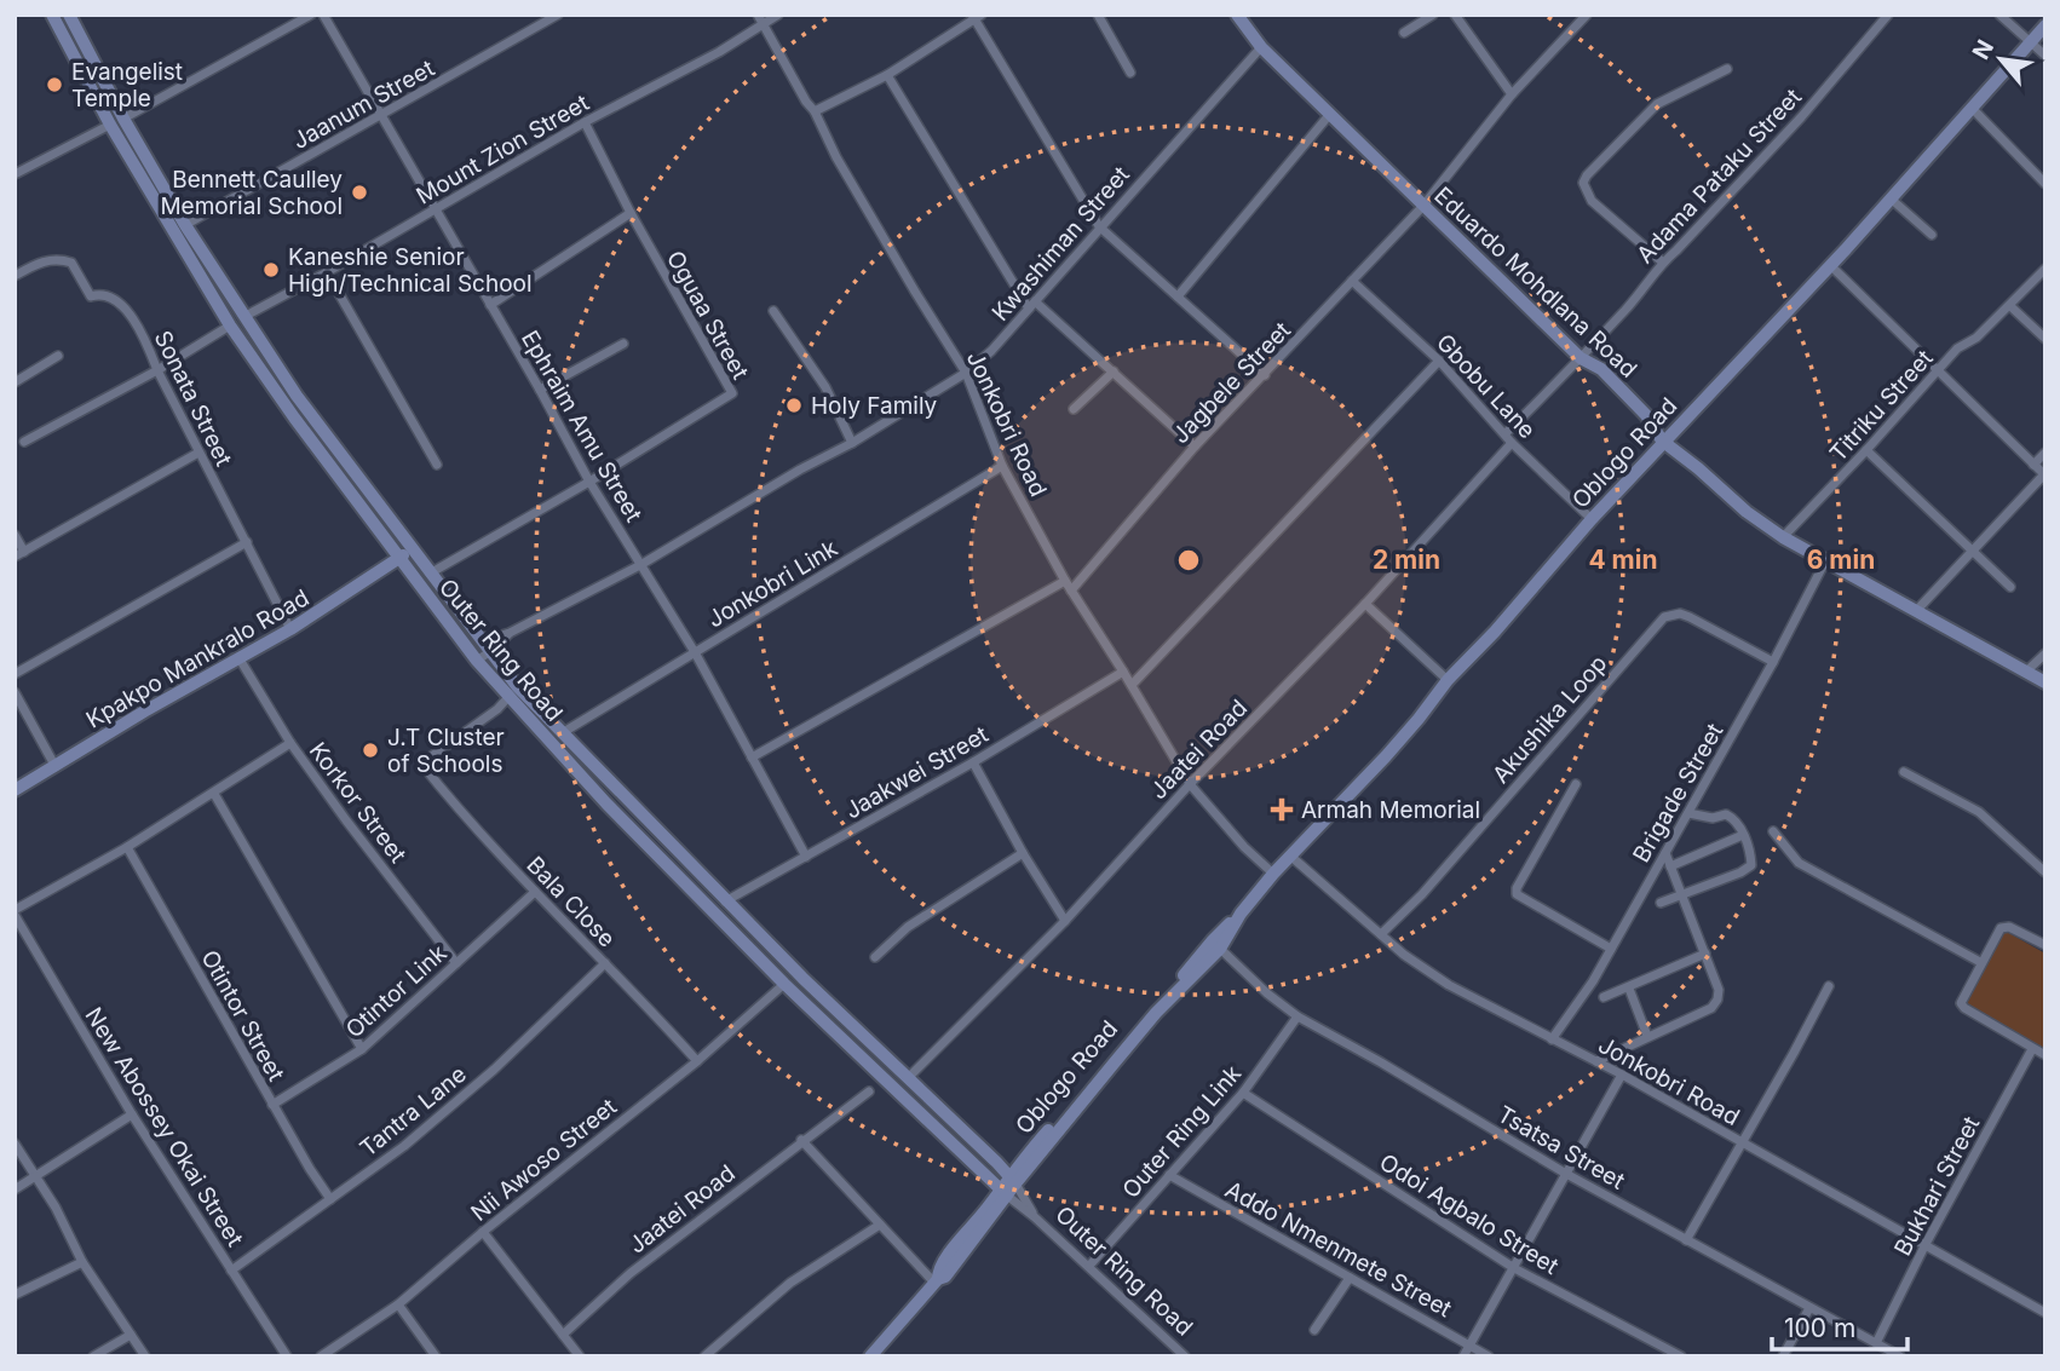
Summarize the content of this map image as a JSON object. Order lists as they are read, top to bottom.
{
  "streets": {
    "main road": [
      "Eduardo Mohdlana Road",
      "Oblogo Road",
      "Outer Ring Road",
      "Kpakpo Mankralo Road"
    ],
    "street": [
      "Jaanum Street",
      "Mount Zion Street",
      "Adama Pataku Street",
      "Kwashiman Street",
      "Oguaa Street",
      "Jagbele Street",
      "Gbobu Lane",
      "Sonata Street",
      "Titriku Street",
      "Jonkobri Road",
      "Ephraim Amu Street",
      "Jonkobri Link",
      "Akushika Loop",
      "Jaatei Road",
      "Jaakwei Street",
      "Brigade Street",
      "Korkor Street",
      "Bala Close",
      "Otintor Link",
      "Otintor Street",
      "Tantra Lane",
      "New Abossey Okai Street",
      "Outer Ring Link",
      "Tsatsa Street",
      "Nii Awoso Street",
      "Bukhari Street",
      "Odoi Agbalo Street",
      "Addo Nmenmete Street"
    ]
  },
  "crossings": [
    ["Jaanum Street", "Ephraim Amu Street"],
    ["Jaanum Street", "Outer Ring Road"],
    ["Mount Zion Street", "Oguaa Street"],
    ["Mount Zion Street", "Jonkobri Road"],
    ["Mount Zion Street", "Ephraim Amu Street"],
    ["Mount Zion Street", "Outer Ring Road"],
    ["Adama Pataku Street", "Eduardo Mohdlana Road"],
    ["Adama Pataku Street", "Gbobu Lane"],
    ["Kwashiman Street", "Eduardo Mohdlana Road"],
    ["Kwashiman Street", "Jonkobri Road"],
    ["Kwashiman Street", "Ephraim Amu Street"],
    ["Kwashiman Street", "Outer Ring Road"],
    ["Eduardo Mohdlana Road", "Jagbele Street"],
    ["Eduardo Mohdlana Road", "Titriku Street"],
    ["Eduardo Mohdlana Road", "Oblogo Road"],
    ["Eduardo Mohdlana Road", "Brigade Street"],
    ["Oguaa Street", "Ephraim Amu Street"],
    ["Oguaa Street", "Outer Ring Road"],
    ["Jagbele Street", "Gbobu Lane"],
    ["Jagbele Street", "Jonkobri Road"],
    ["Gbobu Lane", "Oblogo Road"],
    ["Gbobu Lane", "Jaatei Road"],
    ["Sonata Street", "Kpakpo Mankralo Road"],
    ["Jonkobri Road", "Oblogo Road"],
    ["Jonkobri Road", "Jonkobri Link"],
    ["Jonkobri Road", "Akushika Loop"],
    ["Jonkobri Road", "Jaatei Road"],
    ["Jonkobri Road", "Jaakwei Street"],
    ["Jonkobri Road", "Brigade Street"],
    ["Jonkobri Road", "Bukhari Street"],
    ["Ephraim Amu Street", "Jonkobri Link"],
    ["Ephraim Amu Street", "Jaakwei Street"],
    ["Oblogo Road", "Outer Ring Road"],
    ["Oblogo Road", "Tsatsa Street"],
    ["Jonkobri Link", "Outer Ring Road"],
    ["Outer Ring Road", "Kpakpo Mankralo Road"],
    ["Outer Ring Road", "Jaatei Road"],
    ["Outer Ring Road", "Jaakwei Street"],
    ["Outer Ring Road", "Bala Close"],
    ["Outer Ring Road", "Outer Ring Link"],
    ["Outer Ring Road", "Nii Awoso Street"],
    ["Kpakpo Mankralo Road", "Korkor Street"],
    ["Akushika Loop", "Brigade Street"],
    ["Korkor Street", "Otintor Link"],
    ["Bala Close", "Otintor Link"],
    ["Bala Close", "Tantra Lane"],
    ["Bala Close", "Nii Awoso Street"],
    ["Otintor Link", "Otintor Street"],
    ["Otintor Street", "Tantra Lane"],
    ["Tantra Lane", "New Abossey Okai Street"],
    ["Outer Ring Link", "Tsatsa Street"],
    ["Outer Ring Link", "Odoi Agbalo Street"],
    ["Outer Ring Link", "Addo Nmenmete Street"],
    ["Tsatsa Street", "Bukhari Street"]
  ],
  "places": {
    "other": [
      "Evangelist Temple",
      "Bennett Caulley Memorial School",
      "Kaneshie Senior High/Technical School",
      "Holy Family",
      "J.T Cluster of Schools"
    ],
    "health": ["Armah Memorial"]
  },
  "scale_bar": "100 m",
  "north": "top left",
  "rings": ["2 min", "4 min", "6 min"]
}
